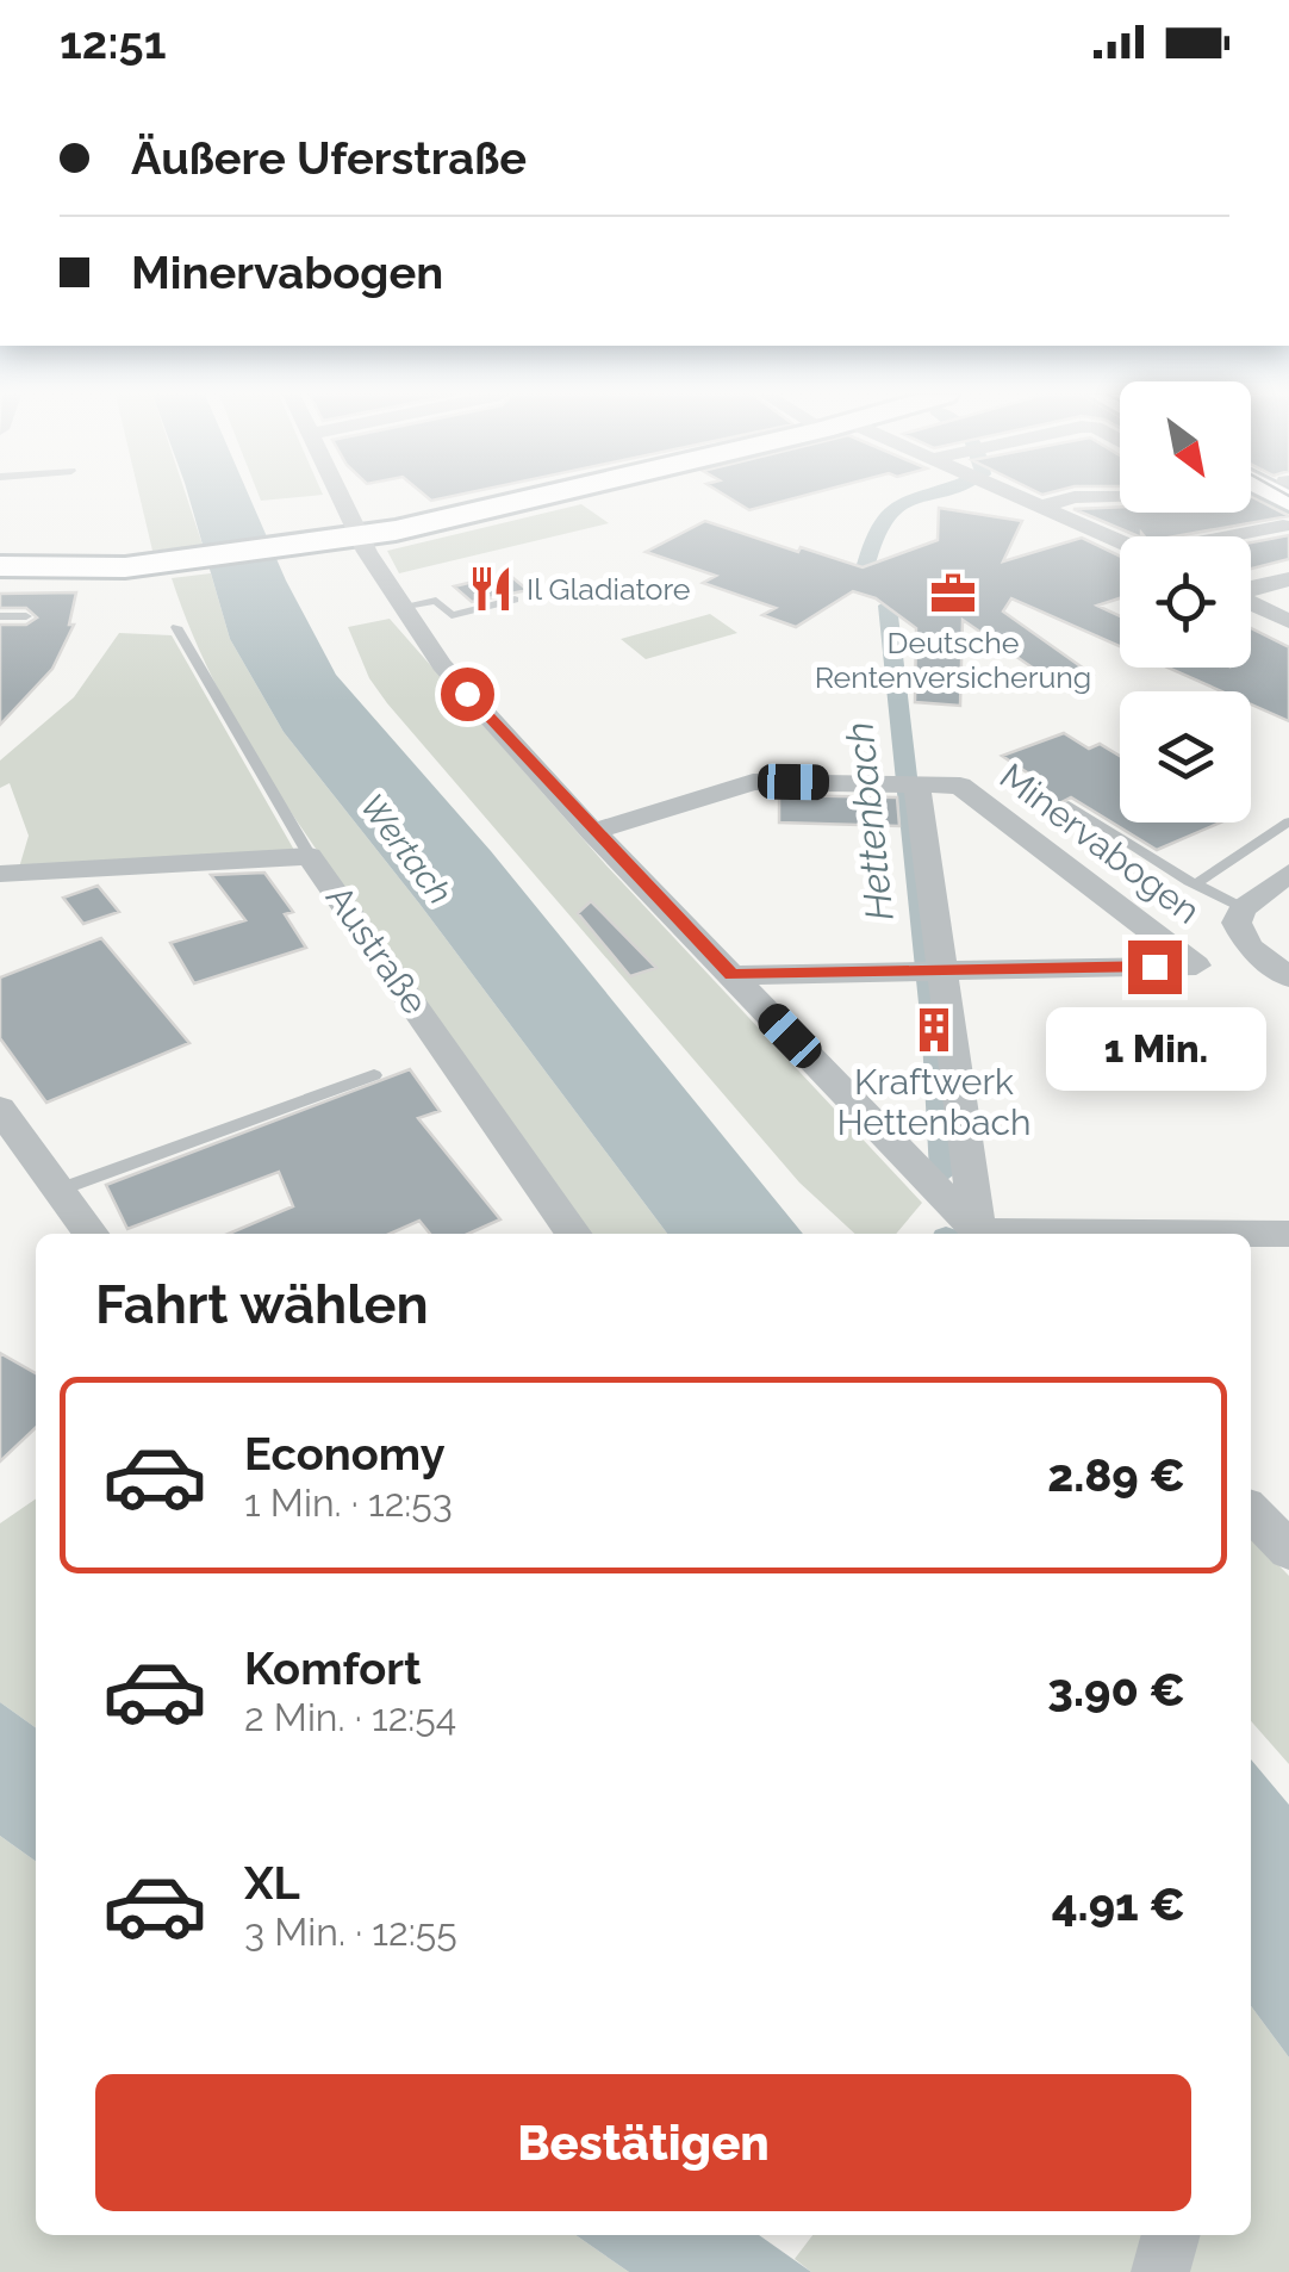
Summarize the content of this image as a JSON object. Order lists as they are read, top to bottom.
{
  "streets": {
    "street": ["Minervabogen", "Austraße"]
  },
  "water": ["Hettenbach", "Wertach"],
  "places": {
    "restaurant": ["Il Gladiatore"],
    "office": ["Deutsche Rentenversicherung"],
    "building": ["Kraftwerk Hettenbach"]
  },
  "north": "bottom right",
  "page": {
    "status": "12:51",
    "banner": ["Äußere Uferstraße", "Minervabogen"],
    "bubble": "1 Min.",
    "heading": "Fahrt wählen",
    "list": [
      {
        "name": "Economy",
        "note": "1 Min. · 12:53",
        "value": "2.89 €"
      },
      {
        "name": "Komfort",
        "note": "2 Min. · 12:54",
        "value": "3.90 €"
      },
      {
        "name": "XL",
        "note": "3 Min. · 12:55",
        "value": "4.91 €"
      }
    ],
    "buttons": "Bestätigen"
  }
}
